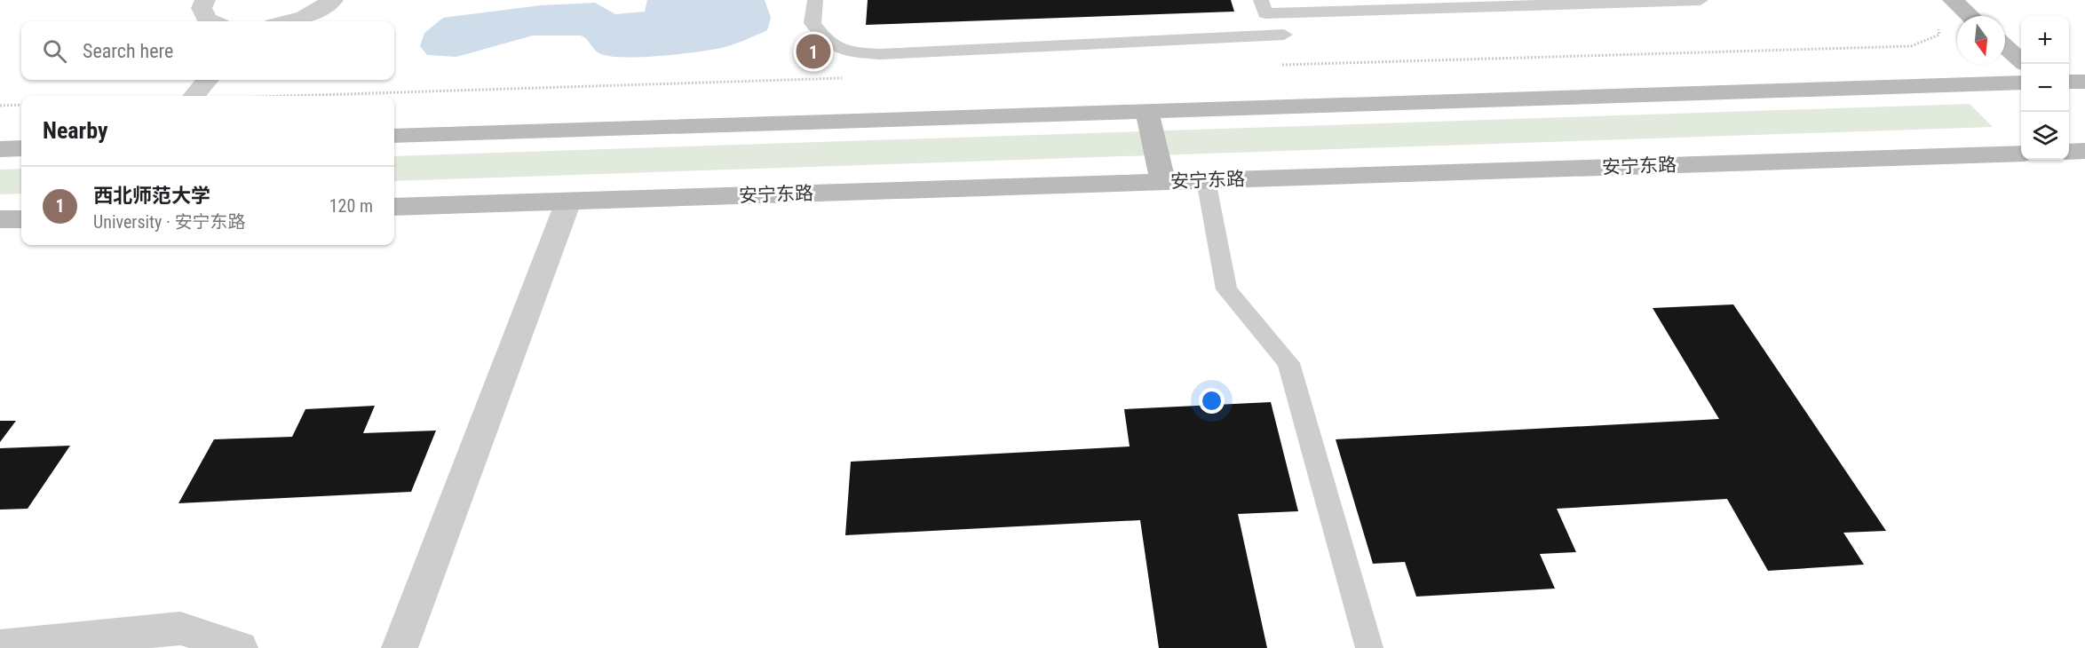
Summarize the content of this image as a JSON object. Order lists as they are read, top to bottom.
{
  "streets": {
    "main road": ["安宁东路"]
  },
  "north": "bottom",
  "page": {
    "map_buttons": ["+", "−"],
    "search": "Search here",
    "pins": "1",
    "heading": "Nearby",
    "list": [
      {
        "mark": "1",
        "name": "西北师范大学",
        "note": "University · 安宁东路",
        "value": "120 m"
      }
    ]
  }
}
